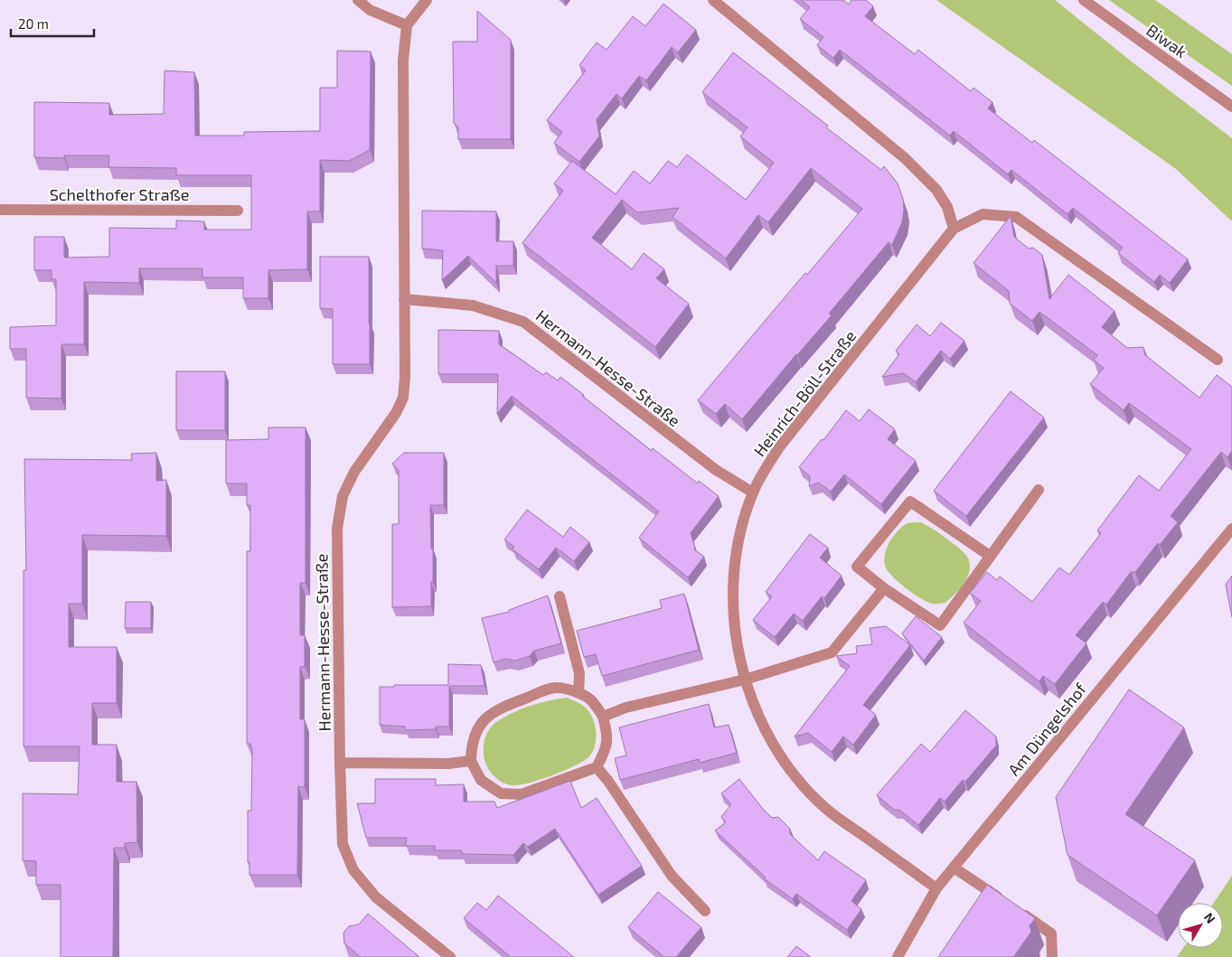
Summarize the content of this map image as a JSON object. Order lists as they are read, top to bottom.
{
  "streets": {
    "street": [
      "Biwak",
      "Schelthofer Straße",
      "Hermann-Hesse-Straße",
      "Heinrich-Böll-Straße",
      "Am Düngelshof"
    ]
  },
  "crossings": [
    ["Hermann-Hesse-Straße", "Heinrich-Böll-Straße"],
    ["Heinrich-Böll-Straße", "Am Düngelshof"]
  ],
  "scale_bar": "20 m",
  "north": "top right"
}
